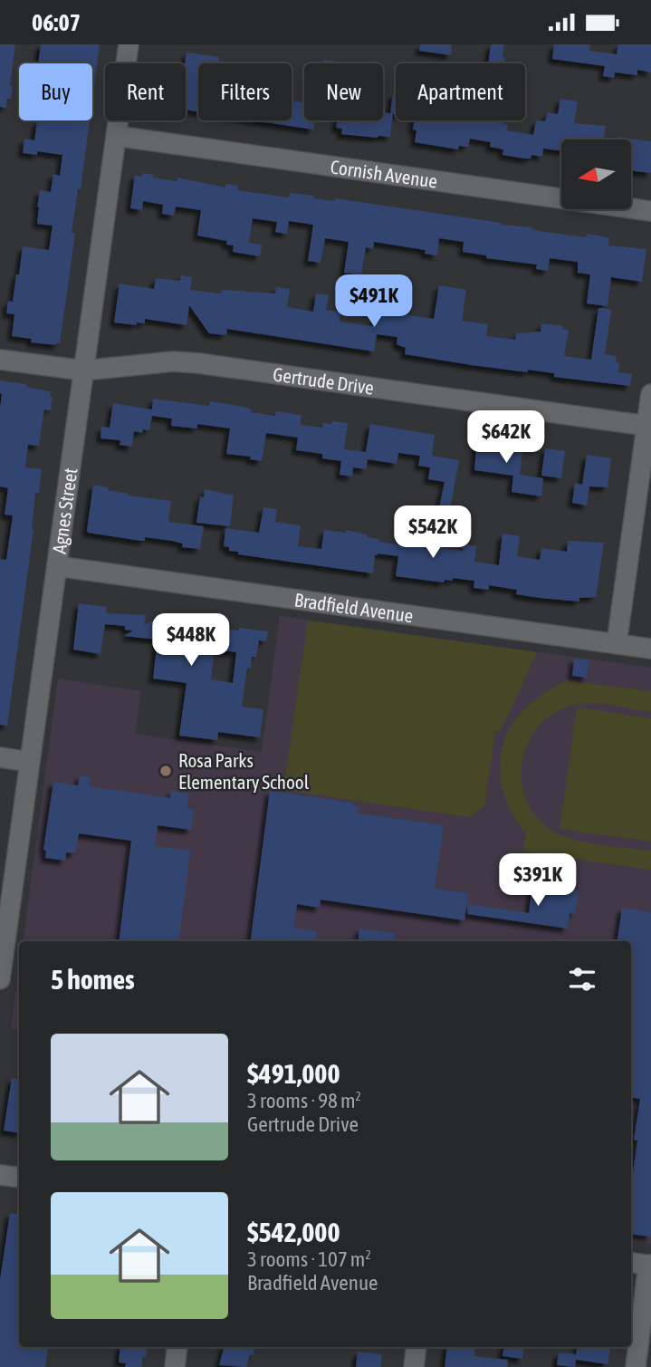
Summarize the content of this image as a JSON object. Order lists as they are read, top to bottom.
{
  "streets": {
    "street": [
      "Cornish Avenue",
      "Gertrude Drive",
      "Agnes Street",
      "Bradfield Avenue"
    ]
  },
  "crossings": [
    ["Cornish Avenue", "Agnes Street"],
    ["Gertrude Drive", "Agnes Street"],
    ["Agnes Street", "Bradfield Avenue"]
  ],
  "places": ["Rosa Parks Elementary School"],
  "north": "left",
  "page": {
    "status": "06:07",
    "chip": [
      "Buy",
      "Rent",
      "Filters",
      "New",
      "Apartment"
    ],
    "price": [
      "$491K",
      "$642K",
      "$542K",
      "$448K",
      "$391K"
    ],
    "heading": "5 homes",
    "list": [
      {
        "name": "$491,000",
        "note": "3 rooms · 98 m² · Gertrude Drive"
      },
      {
        "name": "$542,000",
        "note": "3 rooms · 107 m² · Bradfield Avenue"
      }
    ]
  }
}
